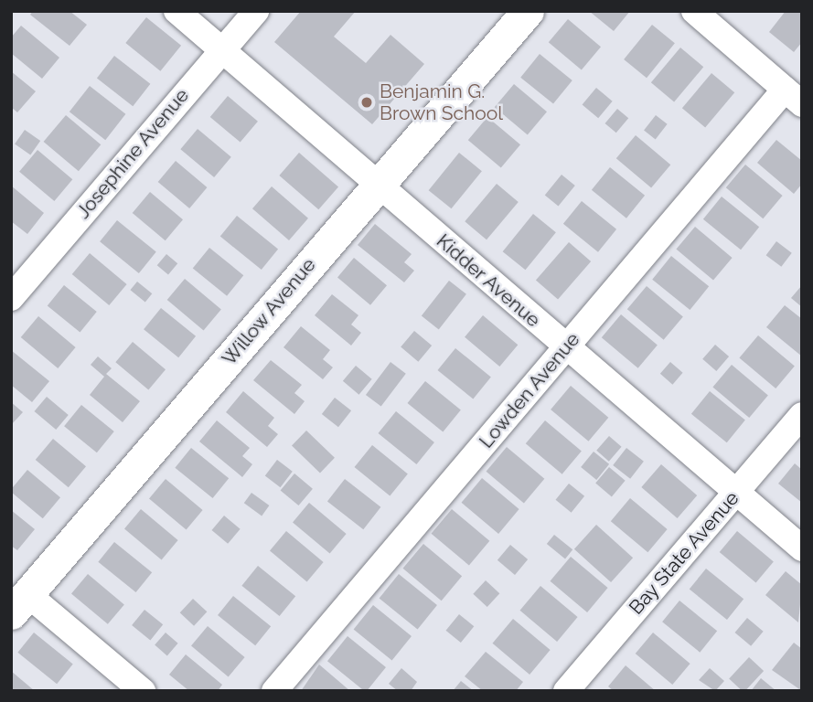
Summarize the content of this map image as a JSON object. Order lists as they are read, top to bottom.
{
  "streets": {
    "street": [
      "Josephine Avenue",
      "Kidder Avenue",
      "Willow Avenue",
      "Lowden Avenue",
      "Bay State Avenue"
    ]
  },
  "crossings": [
    ["Josephine Avenue", "Kidder Avenue"],
    ["Kidder Avenue", "Willow Avenue"],
    ["Kidder Avenue", "Lowden Avenue"],
    ["Kidder Avenue", "Bay State Avenue"]
  ],
  "places": ["Benjamin G. Brown School"]
}
